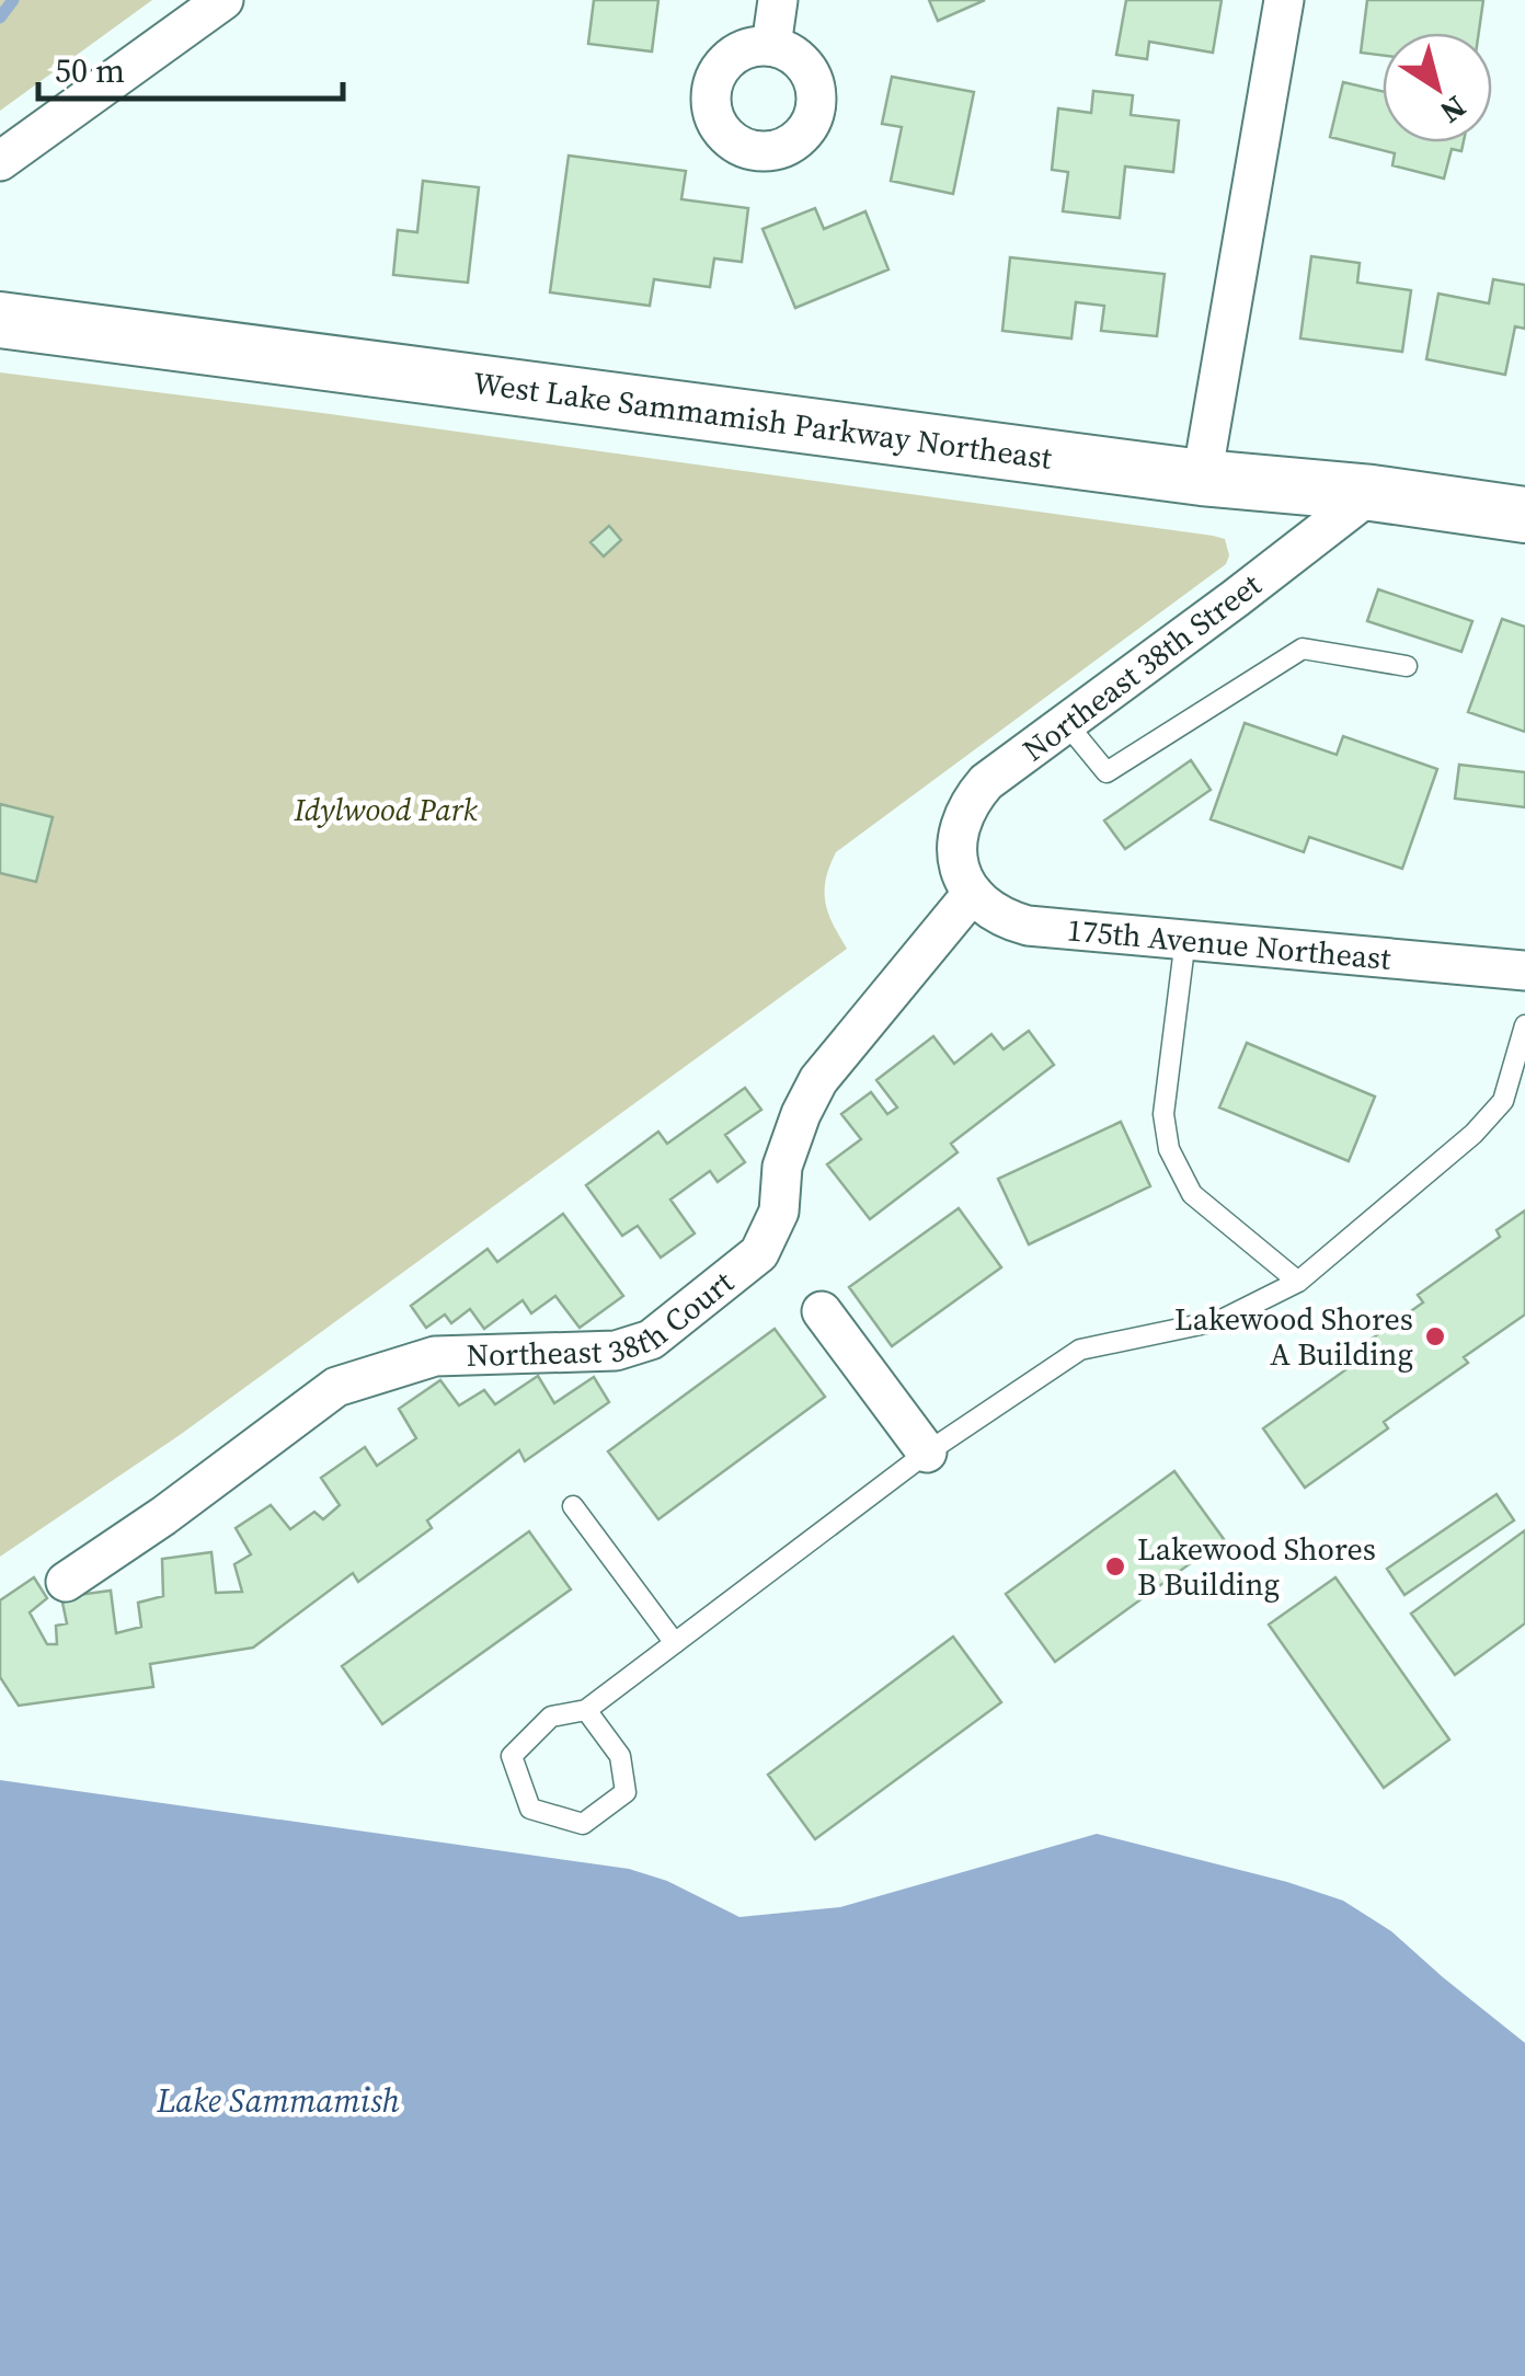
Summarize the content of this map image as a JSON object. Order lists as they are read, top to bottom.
{
  "streets": {
    "main road": ["West Lake Sammamish Parkway Northeast"],
    "street": ["Northeast 38th Street", "175th Avenue Northeast", "Northeast 38th Court"]
  },
  "crossings": [
    ["West Lake Sammamish Parkway Northeast", "Northeast 38th Street"],
    ["Northeast 38th Street", "175th Avenue Northeast"],
    ["Northeast 38th Street", "Northeast 38th Court"],
    ["175th Avenue Northeast", "Northeast 38th Court"]
  ],
  "water": ["Lake Sammamish"],
  "parks": ["Idylwood Park"],
  "places": ["Lakewood Shores A Building", "Lakewood Shores B Building"],
  "scale_bar": "50 m",
  "north": "bottom right"
}
